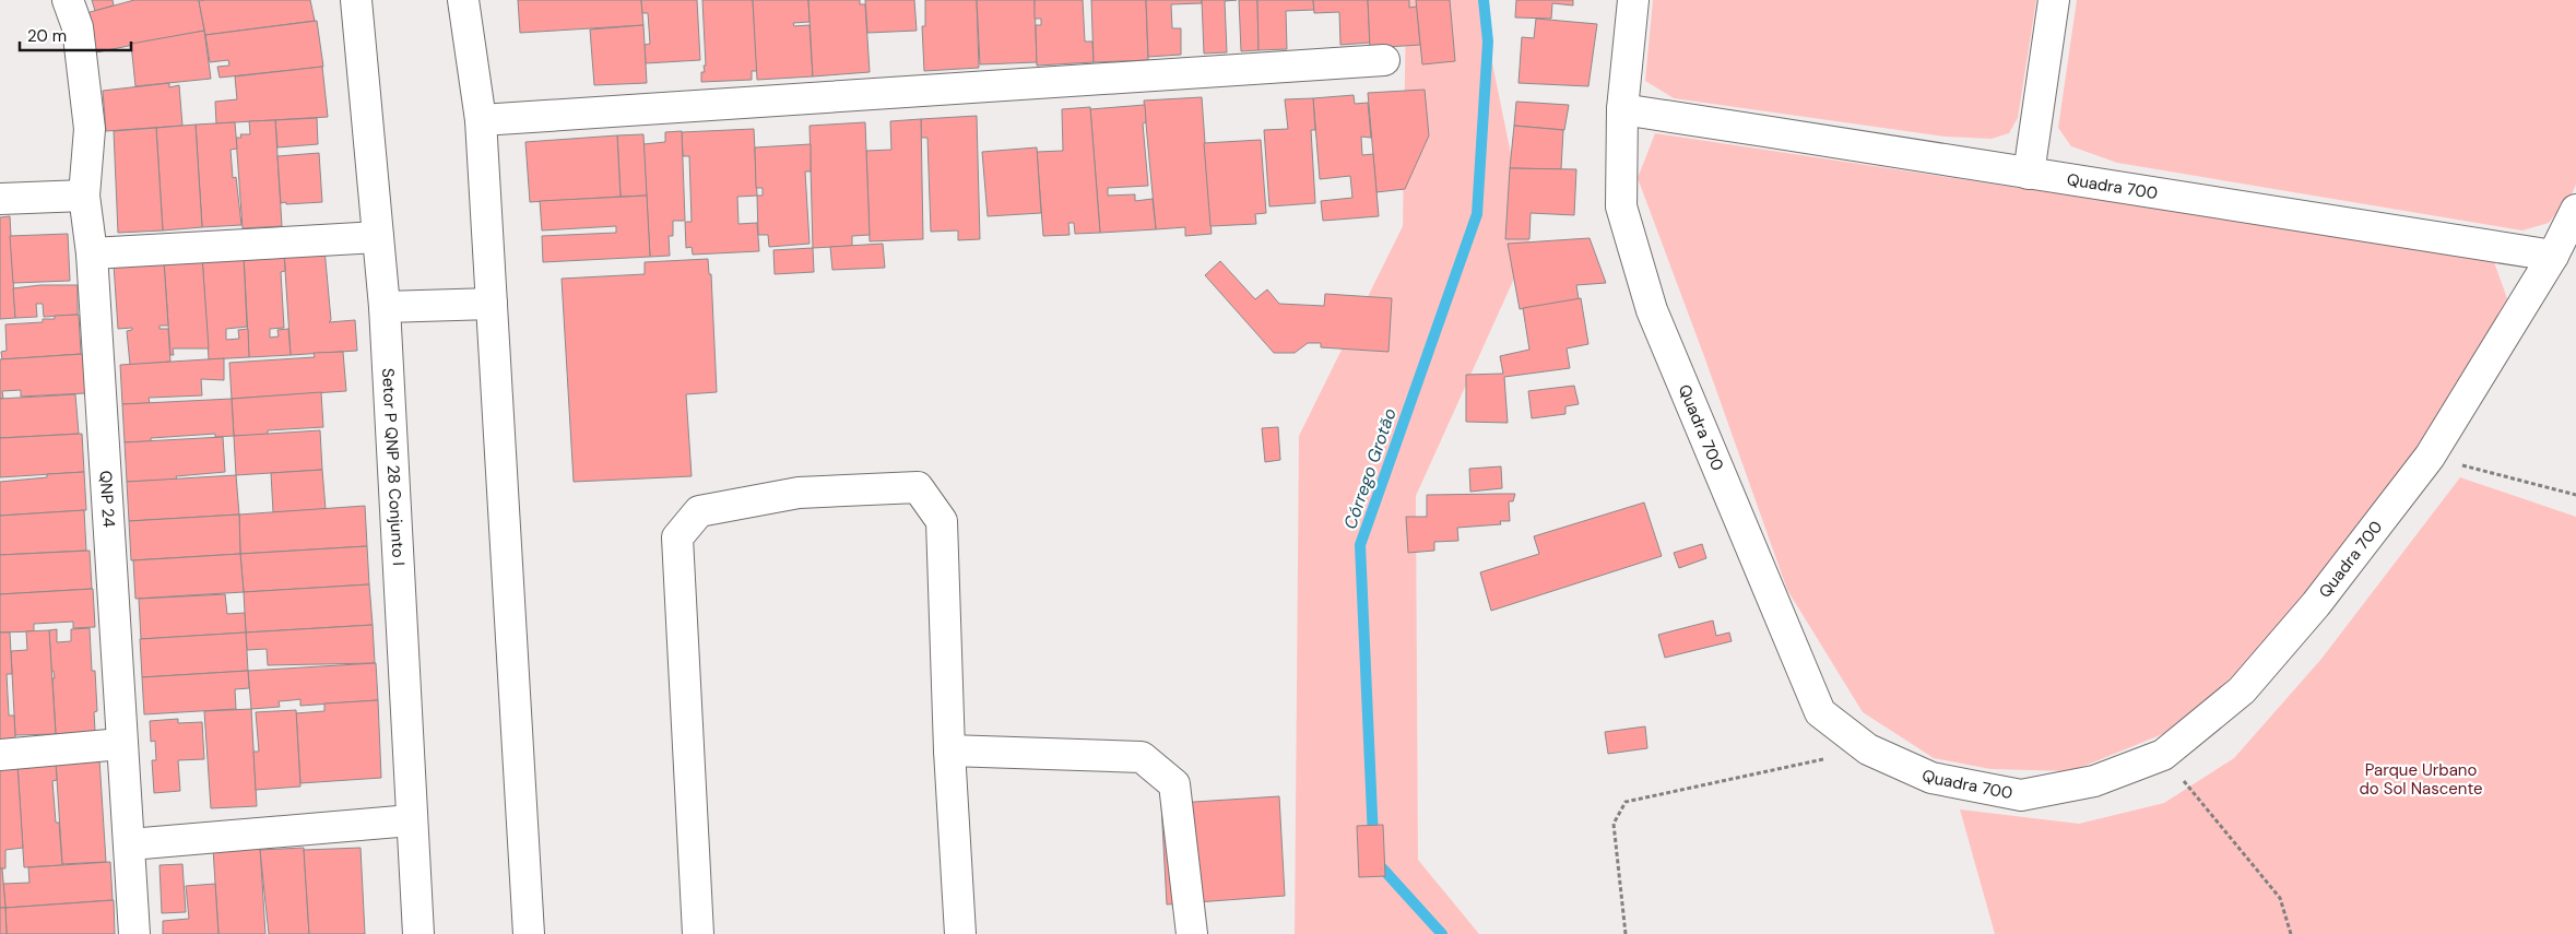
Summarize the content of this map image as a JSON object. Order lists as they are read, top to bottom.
{
  "streets": {
    "street": ["Quadra 700", "Setor P QNP 28 Conjunto I", "QNP 24"]
  },
  "water": ["Córrego Grotão"],
  "parks": ["Parque Urbano do Sol Nascente"],
  "scale_bar": "20 m"
}
